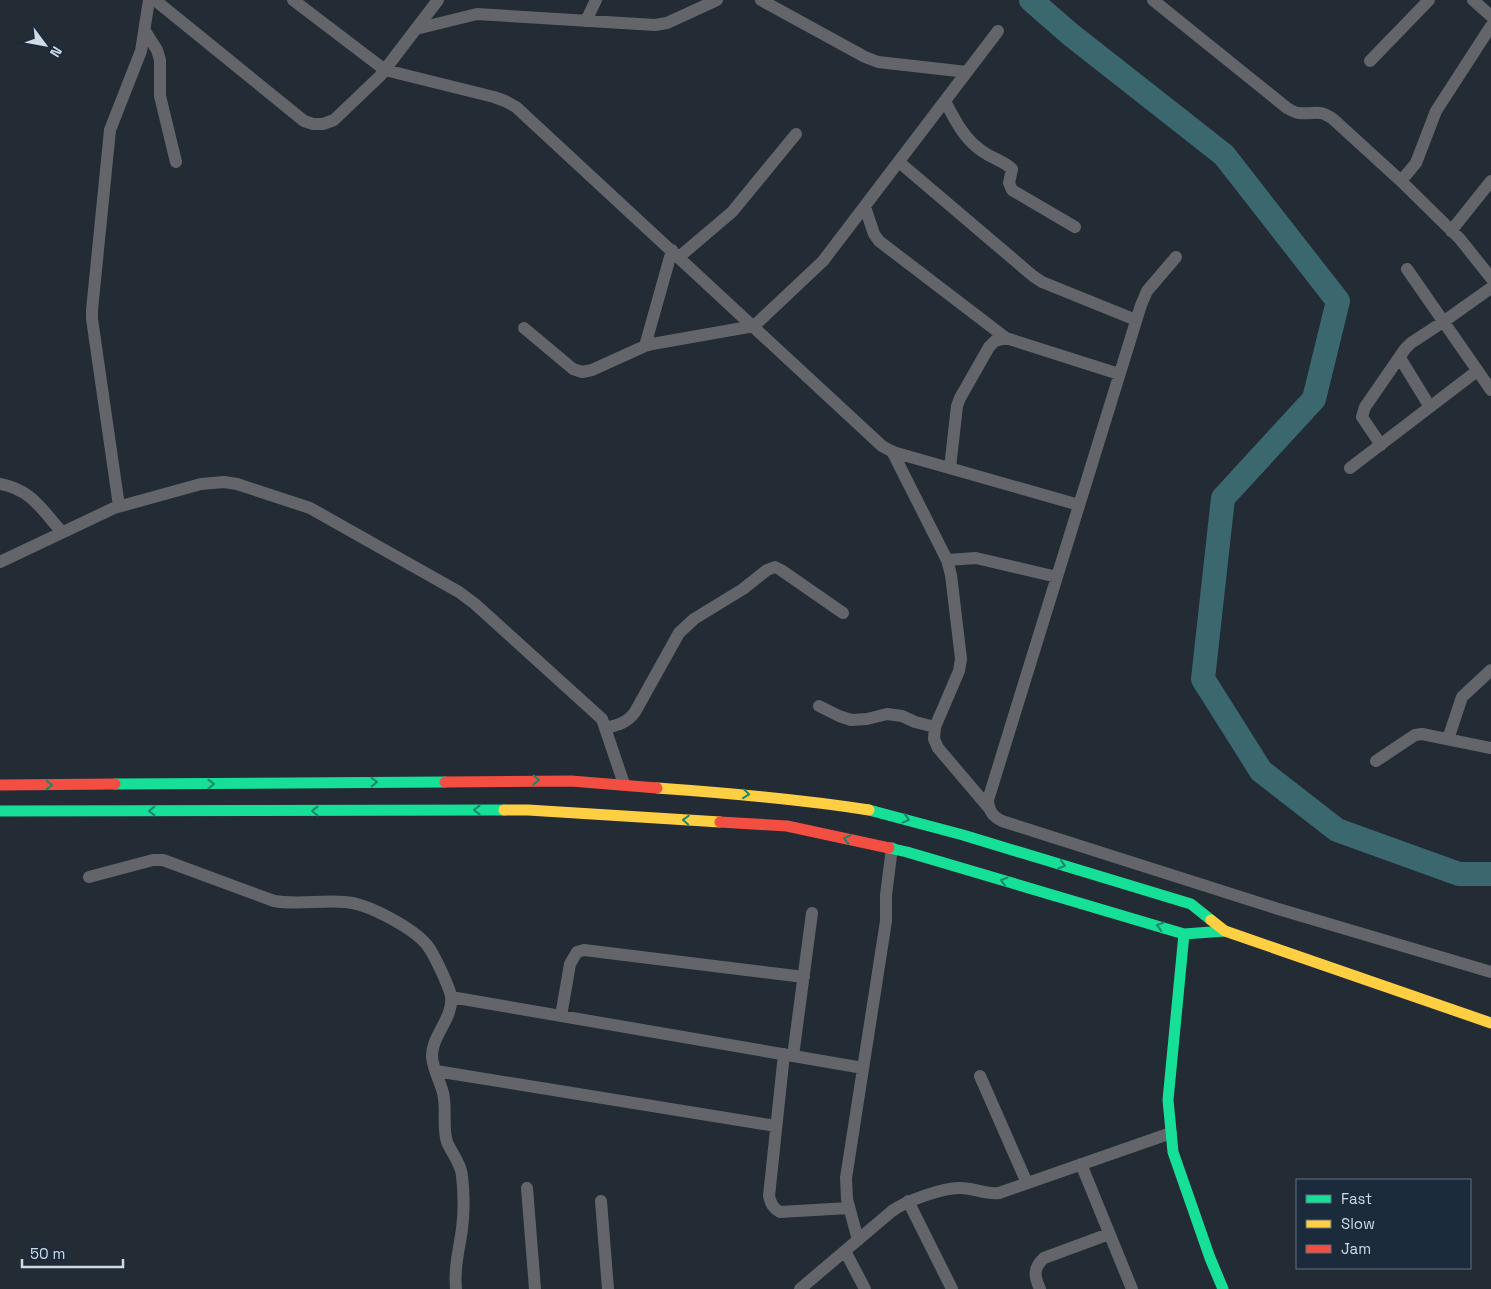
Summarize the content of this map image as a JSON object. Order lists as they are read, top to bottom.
{
  "legend": ["Fast", "Slow", "Jam"],
  "scale_bar": "50 m",
  "north": "bottom right"
}
